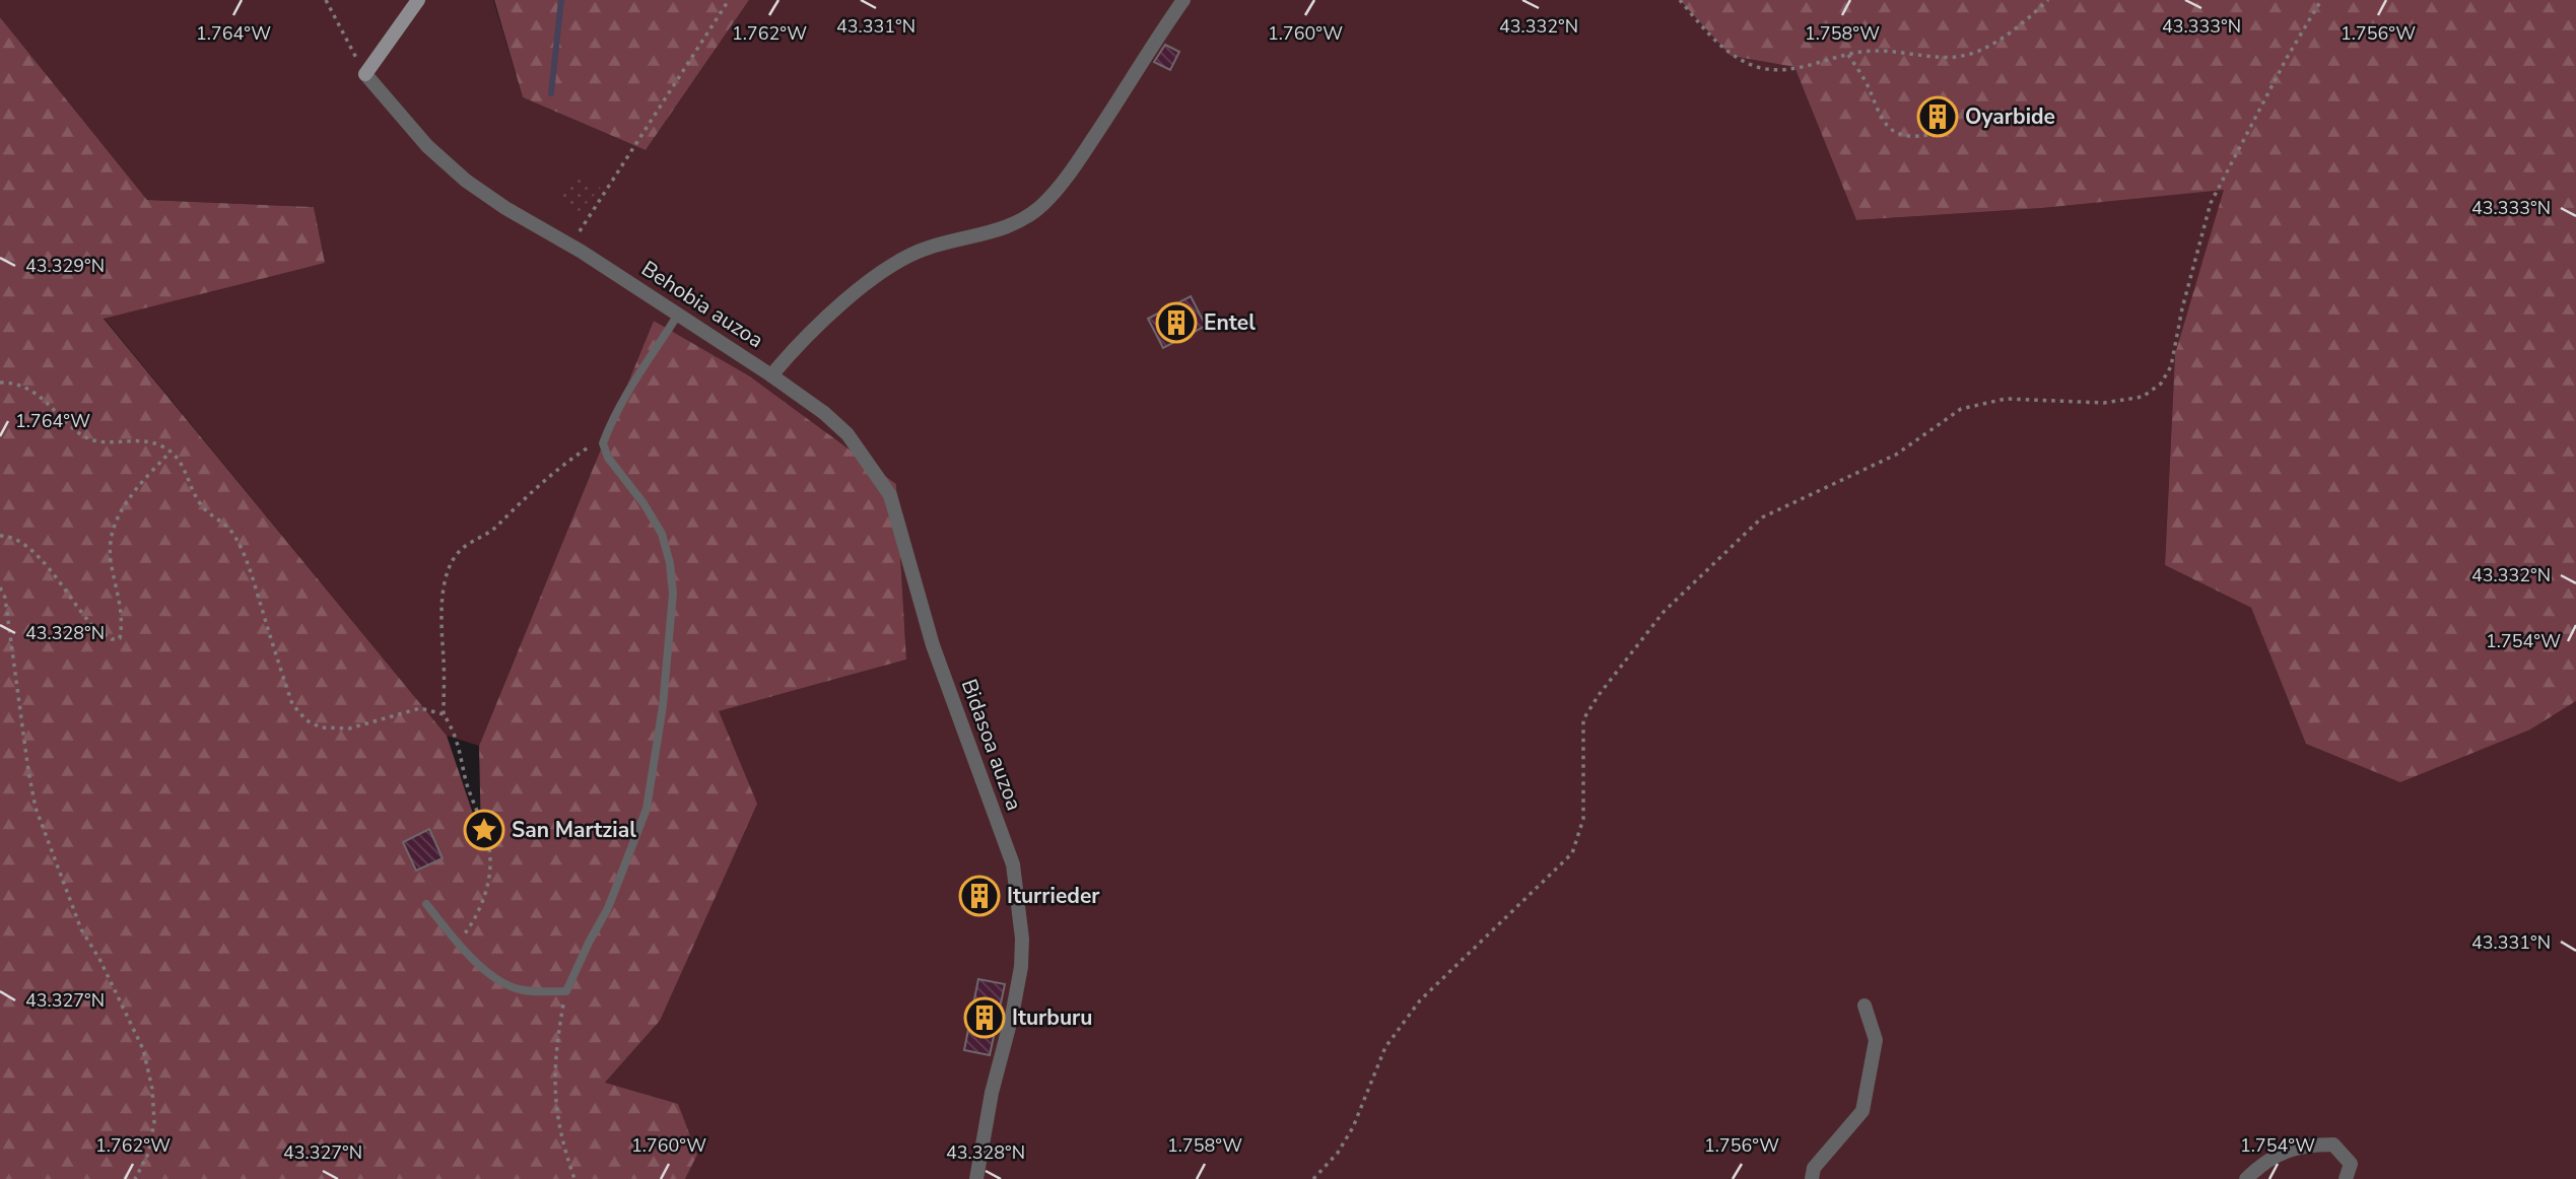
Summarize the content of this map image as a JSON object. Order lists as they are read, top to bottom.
{
  "streets": {
    "street": ["Behobia auzoa", "Bidasoa auzoa"]
  },
  "crossings": [
    ["Behobia auzoa", "Bidasoa auzoa"]
  ],
  "places": {
    "building": [
      "Oyarbide",
      "Entel",
      "Iturrieder",
      "Iturburu"
    ],
    "place": ["San Martzial"]
  },
  "coordinates": [
    "43.331°N",
    "43.332°N",
    "43.333°N",
    "1.764°W",
    "1.762°W",
    "1.760°W",
    "1.758°W",
    "1.756°W",
    "43.329°N",
    "43.328°N",
    "1.754°W",
    "43.327°N"
  ]
}
